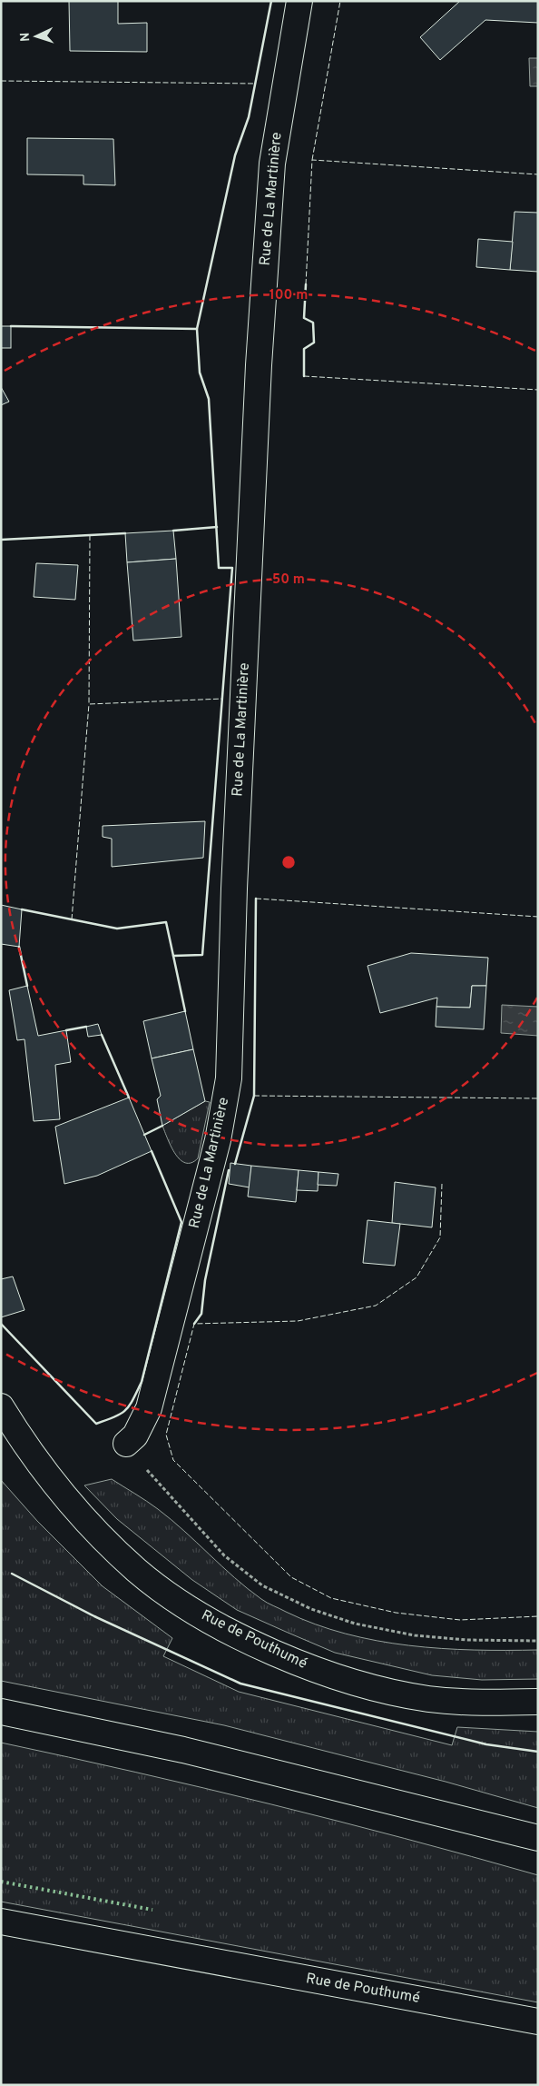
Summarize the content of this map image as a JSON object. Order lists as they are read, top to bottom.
{
  "streets": {
    "street": ["Rue de La Martinière", "Rue de Pouthumé"]
  },
  "north": "left",
  "rings": ["100 m", "50 m"]
}
